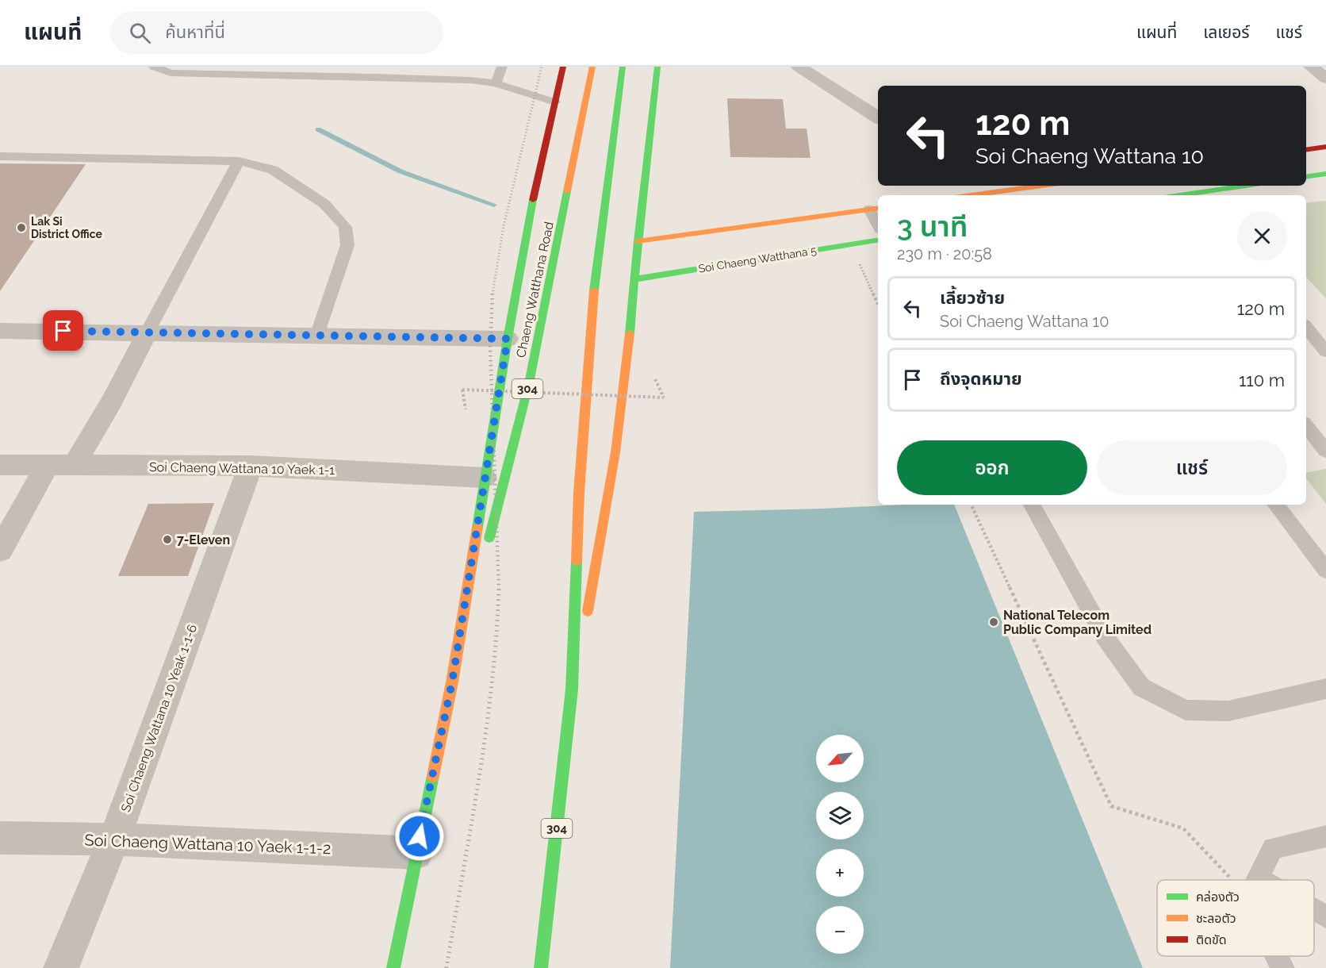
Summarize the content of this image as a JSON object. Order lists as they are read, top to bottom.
{
  "streets": {
    "main road": ["Soi Chaeng Watthana 5", "Chaeng Watthana Road", "304"],
    "street": ["Soi Chaeng Wattana 10 Yaek 1-1", "Soi Chaeng Wattana 10 Yeak 1-1-6", "Soi Chaeng Wattana 10 Yaek 1-1-2"]
  },
  "crossings": [
    ["Chaeng Watthana Road", "Soi Chaeng Wattana 10 Yaek 1-1"],
    ["Chaeng Watthana Road", "Soi Chaeng Wattana 10 Yaek 1-1-2"],
    ["Soi Chaeng Wattana 10 Yaek 1-1", "Soi Chaeng Wattana 10 Yeak 1-1-6"],
    ["Soi Chaeng Wattana 10 Yeak 1-1-6", "Soi Chaeng Wattana 10 Yaek 1-1-2"]
  ],
  "places": ["Lak Si District Office", "7-Eleven", "National Telecom Public Company Limited"],
  "legend": ["คล่องตัว", "ชะลอตัว", "ติดขัด"],
  "north": "bottom left",
  "page": {
    "header": "แผนที่",
    "search": "ค้นหาที่นี่",
    "nav": ["แผนที่", "เลเยอร์", "แชร์"],
    "turn": ["120 m", "Soi Chaeng Wattana 10"],
    "heading": ["3 นาที", "230 m · 20:58"],
    "list": [
      {
        "name": "เลี้ยวซ้าย",
        "note": "Soi Chaeng Wattana 10",
        "value": "120 m"
      },
      {
        "name": "ถึงจุดหมาย",
        "value": "110 m"
      }
    ],
    "buttons": ["ออก", "แชร์"],
    "map_buttons": ["+", "−"]
  }
}
